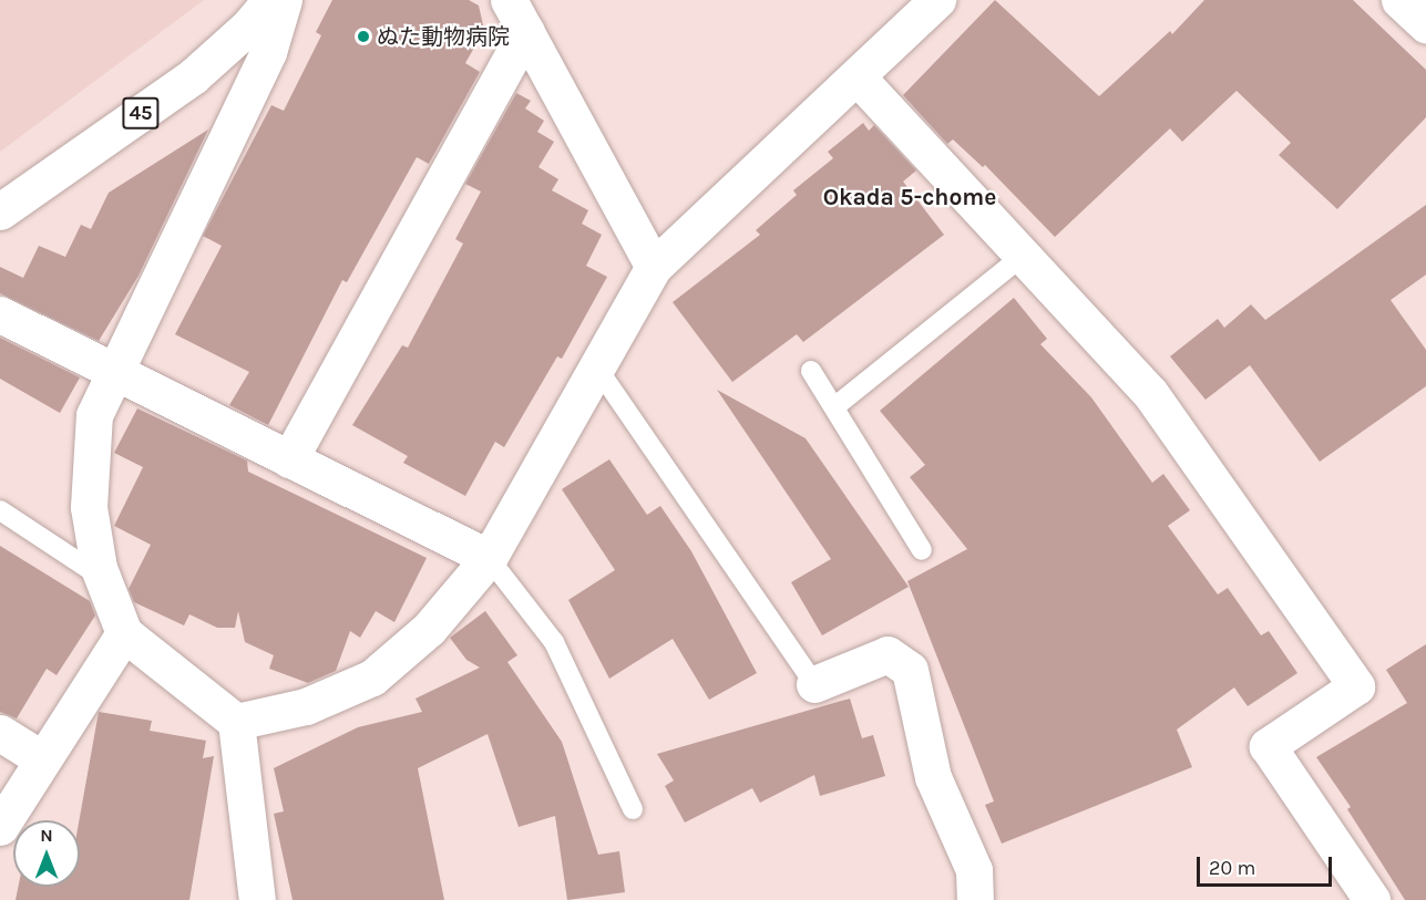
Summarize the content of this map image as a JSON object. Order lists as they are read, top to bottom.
{
  "streets": {
    "street": ["45"]
  },
  "districts": ["Okada 5-chome"],
  "places": ["ぬた動物病院"],
  "scale_bar": "20 m",
  "north": "top"
}
